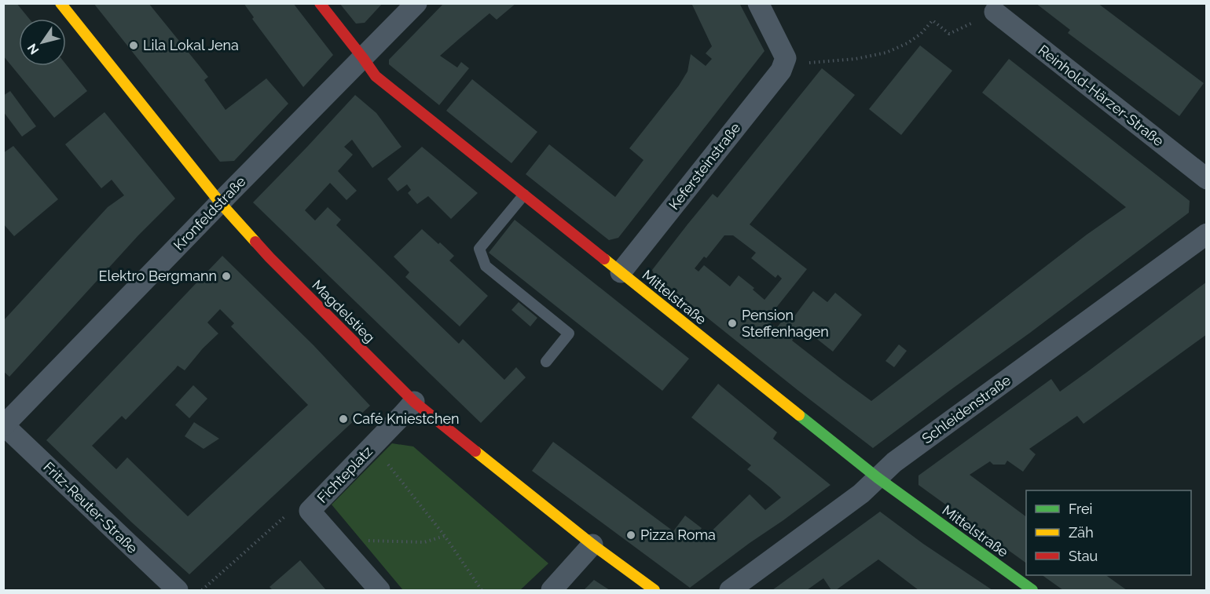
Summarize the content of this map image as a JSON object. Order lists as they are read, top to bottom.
{
  "streets": {
    "street": [
      "Reinhold-Härzer-Straße",
      "Kefersteinstraße",
      "Kronfeldstraße",
      "Mittelstraße",
      "Magdelstieg",
      "Schleidenstraße",
      "Fichteplatz",
      "Fritz-Reuter-Straße"
    ]
  },
  "crossings": [
    ["Kefersteinstraße", "Mittelstraße"],
    ["Kronfeldstraße", "Mittelstraße"],
    ["Kronfeldstraße", "Magdelstieg"],
    ["Kronfeldstraße", "Fritz-Reuter-Straße"],
    ["Mittelstraße", "Schleidenstraße"],
    ["Magdelstieg", "Fichteplatz"]
  ],
  "places": [
    "Lila Lokal Jena",
    "Elektro Bergmann",
    "Pension Steffenhagen",
    "Café Kniestchen",
    "Pizza Roma"
  ],
  "legend": ["Frei", "Zäh", "Stau"],
  "north": "bottom left"
}
